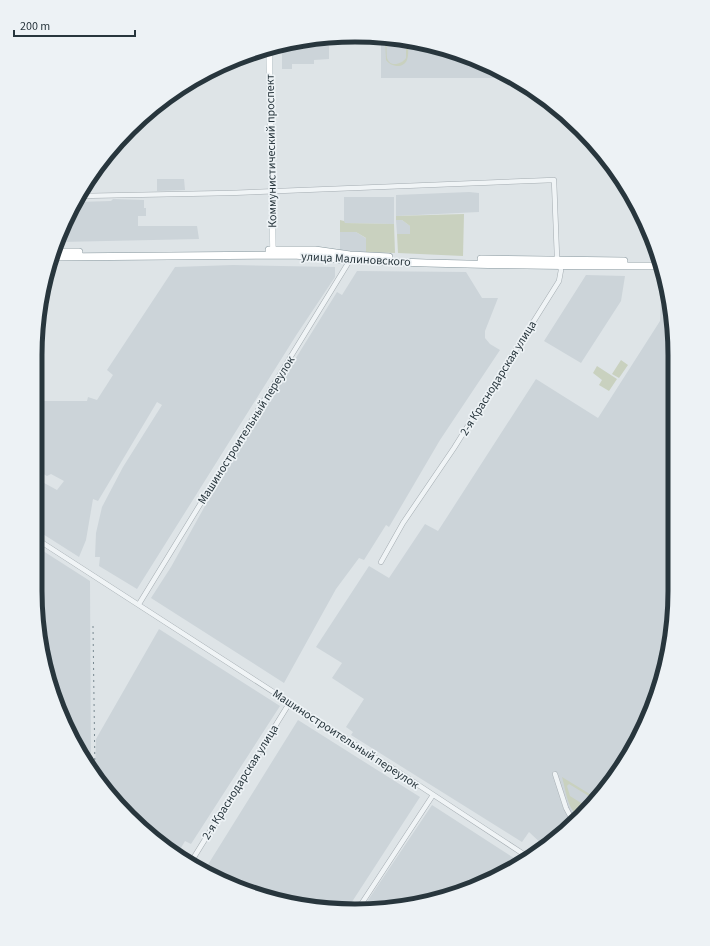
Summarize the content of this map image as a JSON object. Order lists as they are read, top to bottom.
{
  "streets": {
    "highway": ["улица Малиновского"],
    "main road": ["Коммунистический проспект"],
    "street": ["2-я Краснодарская улица", "Машиностроительный переулок"]
  },
  "crossings": [
    ["Коммунистический проспект", "улица Малиновского"],
    ["Коммунистический проспект", "2-я Краснодарская улица"],
    ["улица Малиновского", "2-я Краснодарская улица"],
    ["улица Малиновского", "Машиностроительный переулок"],
    ["2-я Краснодарская улица", "Машиностроительный переулок"]
  ],
  "scale_bar": "200 m"
}
